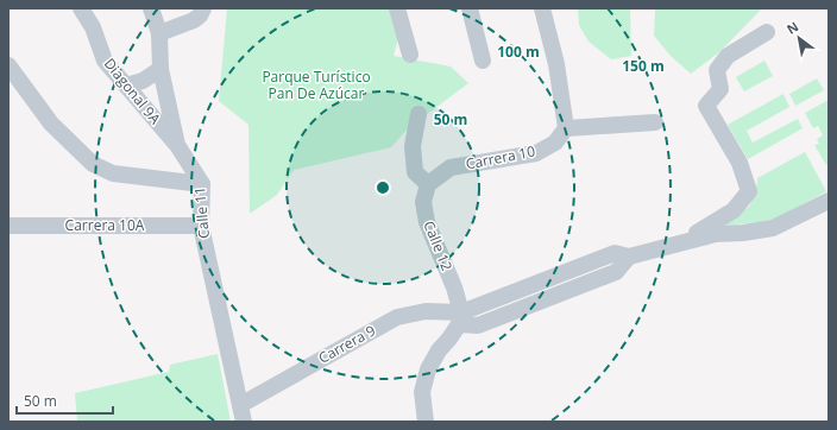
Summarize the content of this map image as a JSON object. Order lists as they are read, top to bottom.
{
  "streets": {
    "street": [
      "Diagonal 9A",
      "Carrera 10",
      "Calle 11",
      "Carrera 10A",
      "Calle 12",
      "Carrera 9"
    ]
  },
  "crossings": [
    ["Diagonal 9A", "Calle 11"],
    ["Carrera 10", "Calle 12"],
    ["Calle 11", "Carrera 10A"],
    ["Calle 11", "Carrera 9"],
    ["Calle 12", "Carrera 9"]
  ],
  "parks": ["Parque Turístico Pan De Azúcar"],
  "scale_bar": "50 m",
  "north": "top left",
  "rings": ["100 m", "150 m", "50 m"]
}
